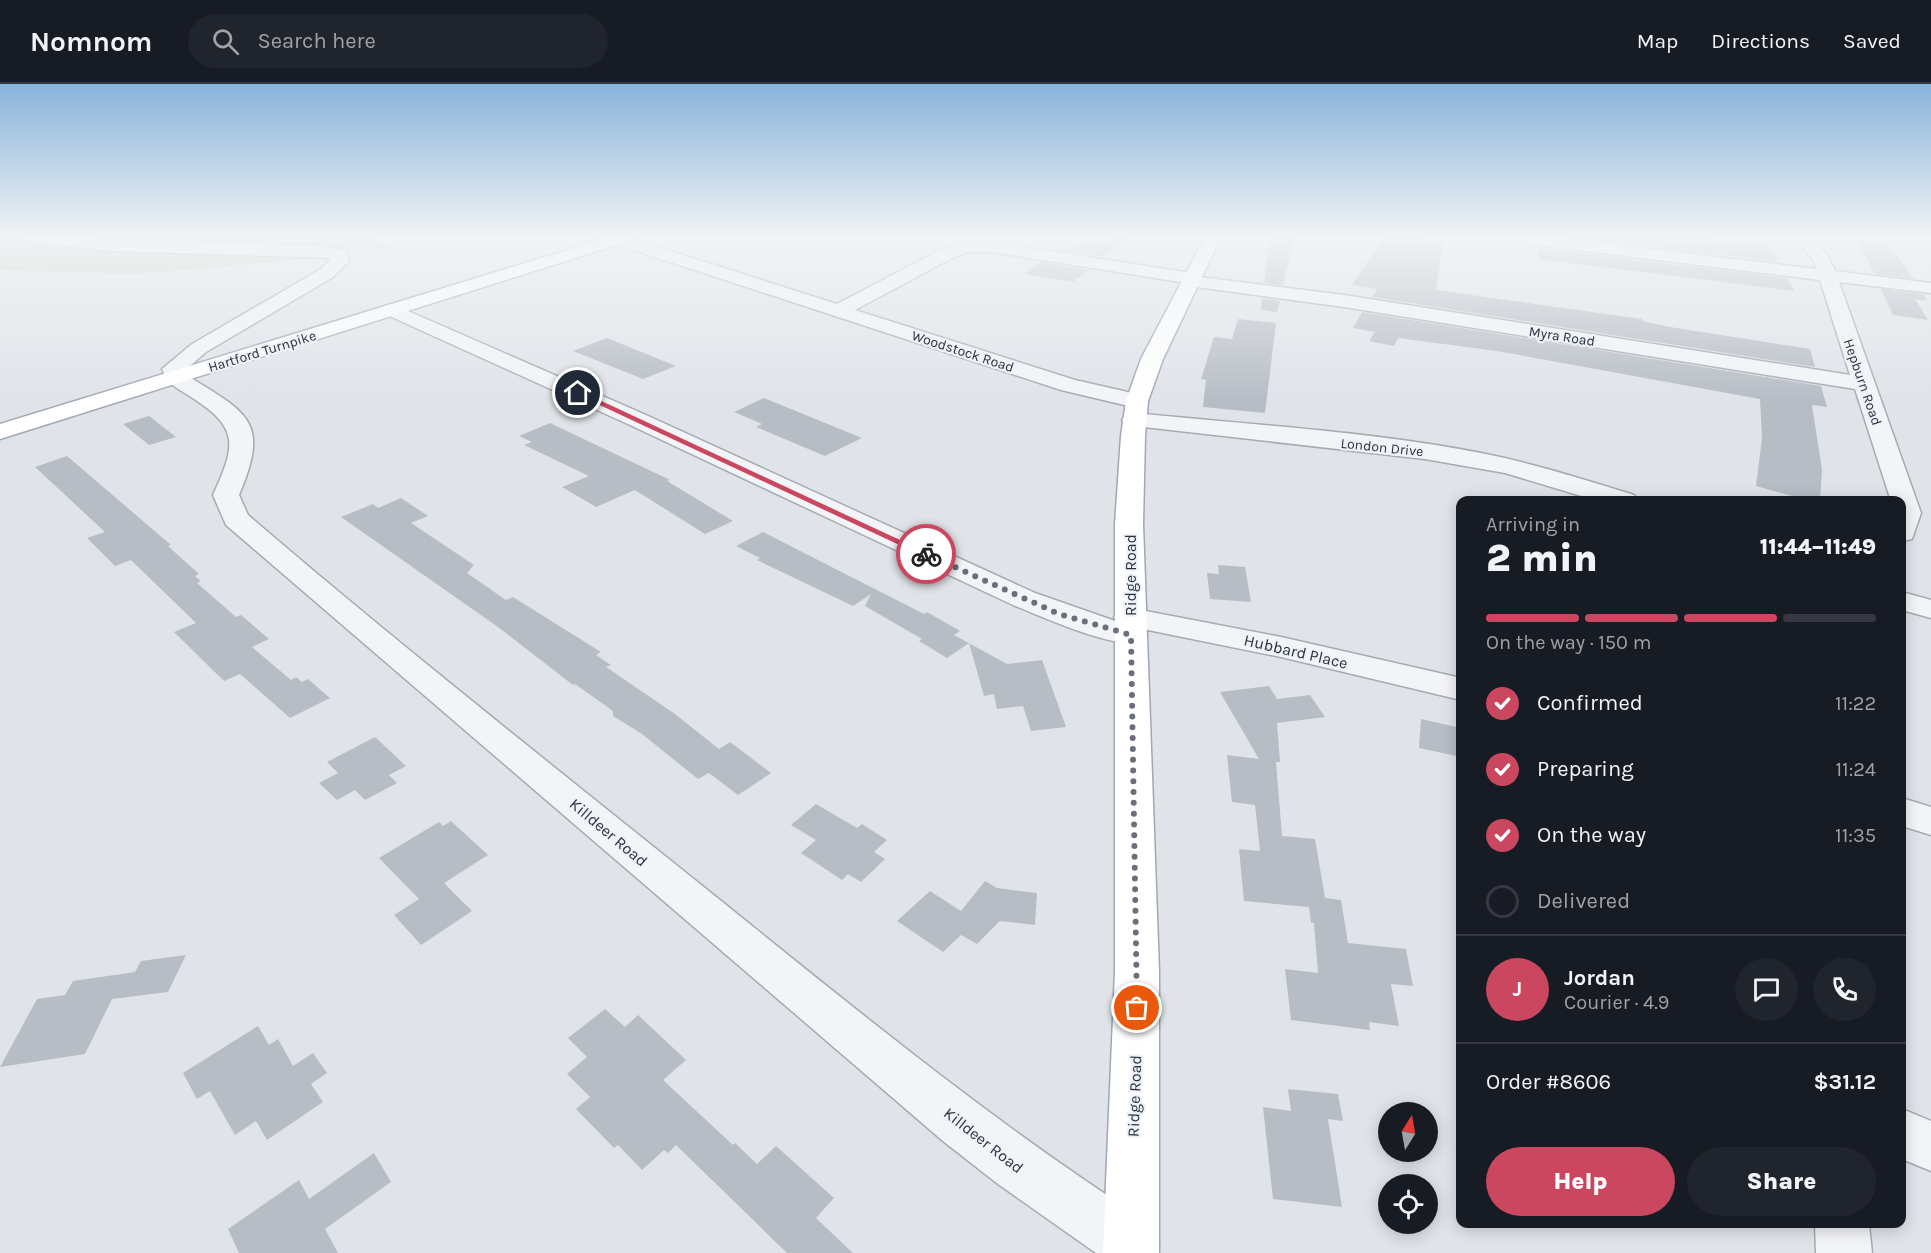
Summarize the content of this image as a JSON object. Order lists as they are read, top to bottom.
{
  "streets": {
    "main road": ["Hartford Turnpike", "Ridge Road"],
    "street": [
      "Myra Road",
      "Woodstock Road",
      "Hepburn Road",
      "London Drive",
      "Hubbard Place",
      "Killdeer Road"
    ]
  },
  "crossings": [
    ["Myra Road", "Woodstock Road"],
    ["Myra Road", "Hepburn Road"],
    ["Hartford Turnpike", "Hubbard Place"],
    ["Hartford Turnpike", "Killdeer Road"],
    ["Woodstock Road", "London Drive"],
    ["Woodstock Road", "Ridge Road"],
    ["London Drive", "Ridge Road"],
    ["Ridge Road", "Hubbard Place"],
    ["Ridge Road", "Killdeer Road"]
  ],
  "north": "top",
  "page": {
    "header": "Nomnom",
    "search": "Search here",
    "nav": ["Map", "Directions", "Saved"],
    "heading": ["2 min", "Arriving in", "11:44–11:49"],
    "panel": [
      "Jordan",
      "Courier · 4.9",
      "Order #8606",
      "$31.12"
    ],
    "bar": "On the way · 150 m",
    "list": [
      ["Confirmed", "11:22"],
      ["Preparing", "11:24"],
      ["On the way", "11:35"],
      "Delivered"
    ],
    "round": "J",
    "buttons": ["Help", "Share"]
  }
}
